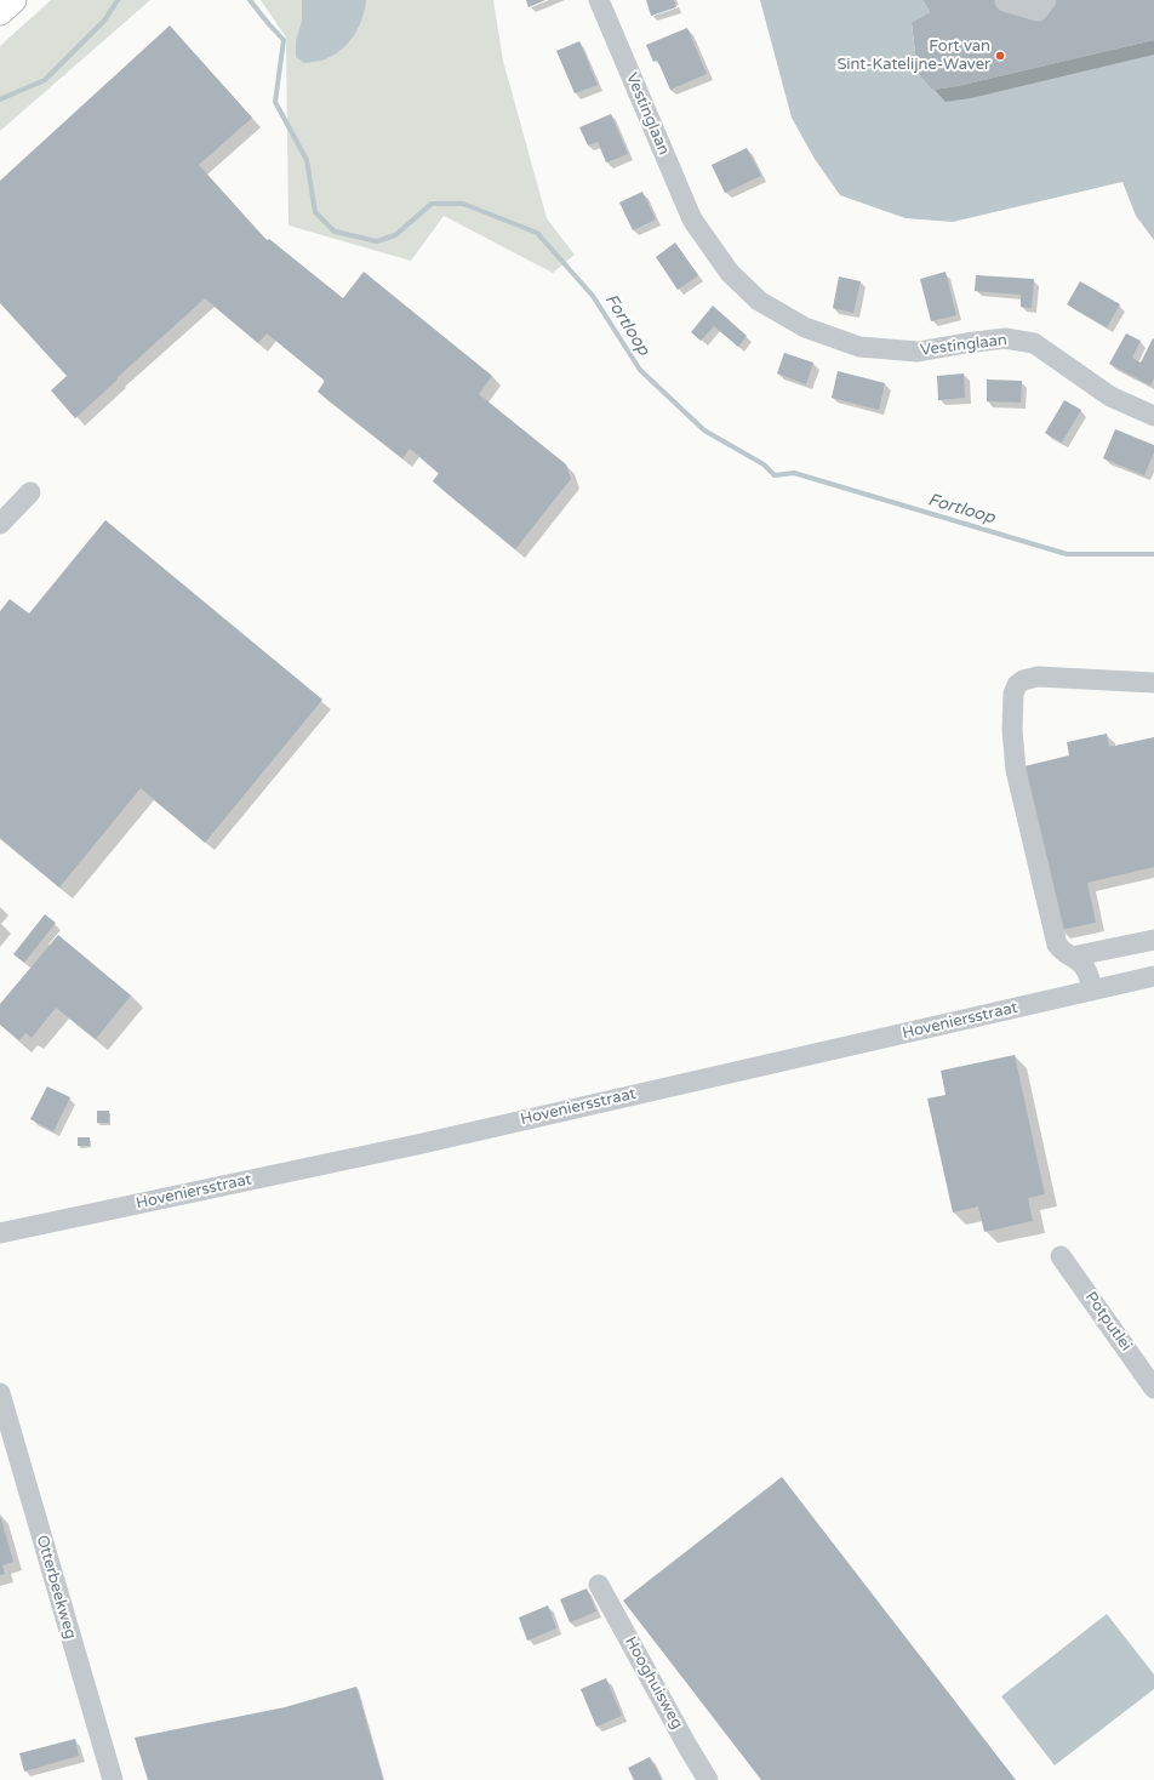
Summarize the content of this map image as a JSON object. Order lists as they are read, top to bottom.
{
  "streets": {
    "street": [
      "Vestinglaan",
      "Hoveniersstraat",
      "Potputlei",
      "Otterbeekweg",
      "Hooghuisweg"
    ]
  },
  "water": ["Fortloop"],
  "places": ["Fort van Sint-Katelijne-Waver"]
}
